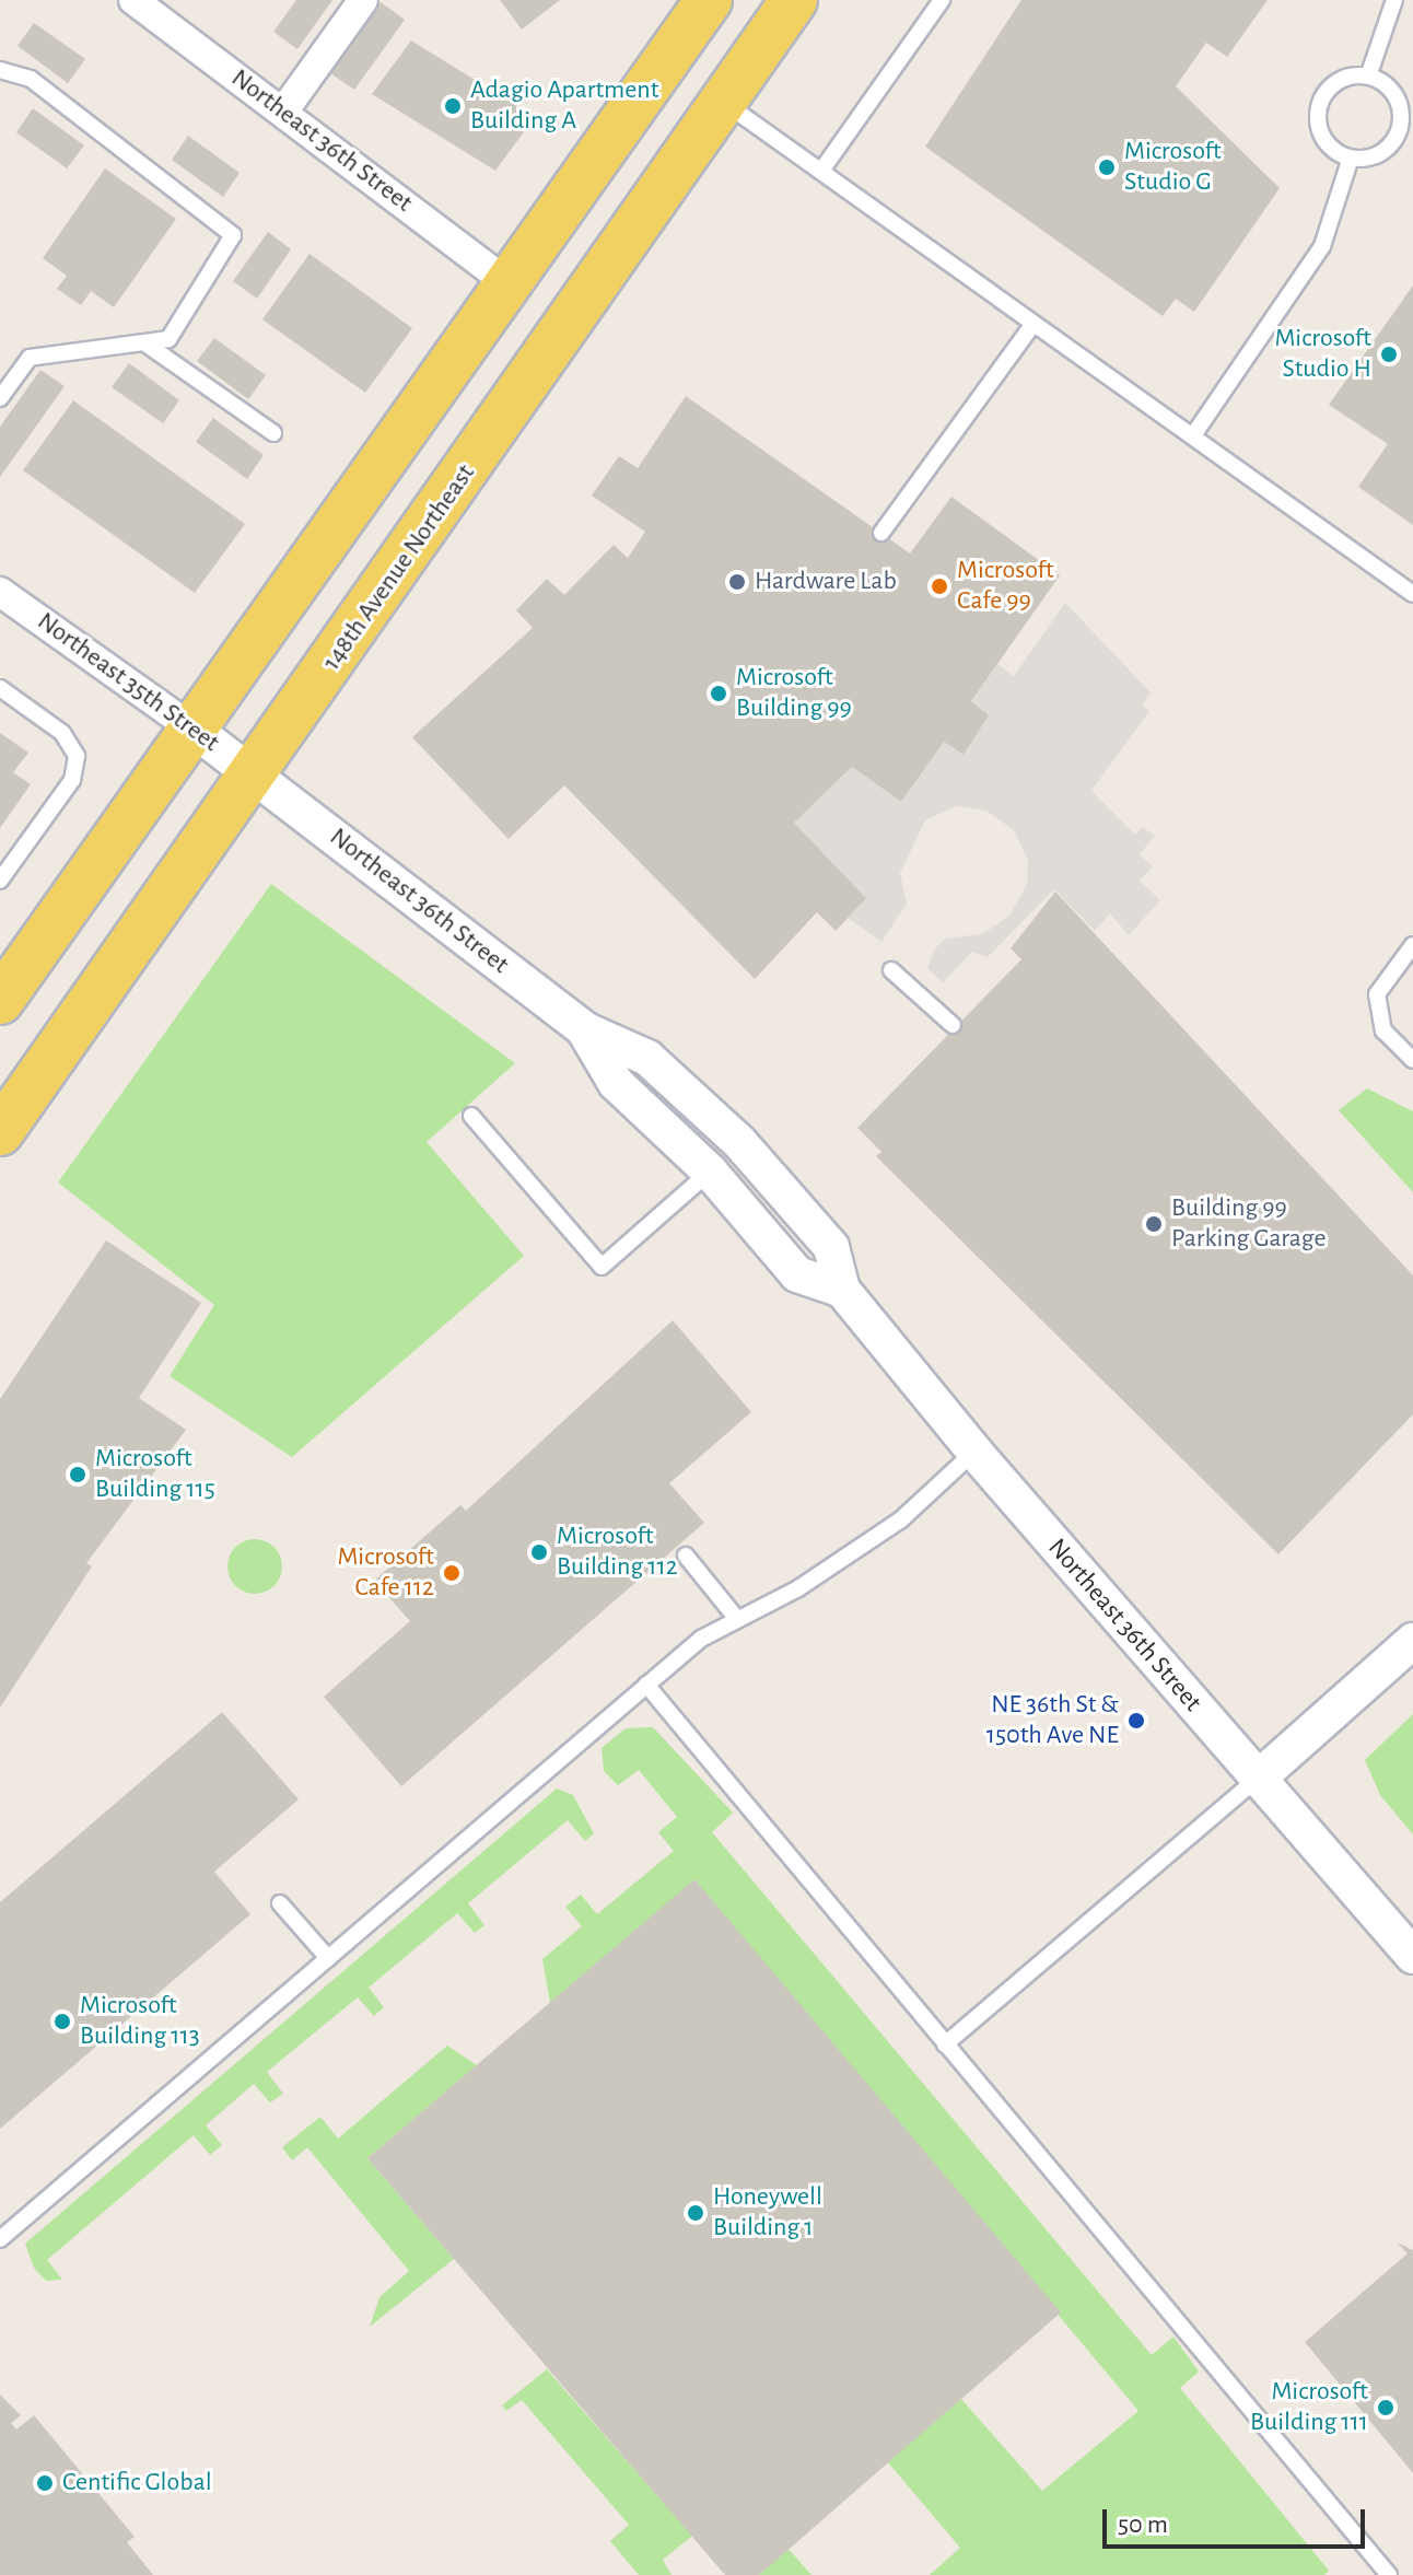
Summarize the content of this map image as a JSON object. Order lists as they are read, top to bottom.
{
  "streets": {
    "main road": ["148th Avenue Northeast"],
    "street": ["Northeast 36th Street", "Northeast 35th Street"]
  },
  "crossings": [
    ["Northeast 36th Street", "148th Avenue Northeast"],
    ["Northeast 36th Street", "Northeast 35th Street"],
    ["148th Avenue Northeast", "Northeast 35th Street"]
  ],
  "places": [
    "Adagio Apartment Building A",
    "Microsoft Studio G",
    "Microsoft Studio H",
    "Hardware Lab",
    "Microsoft Cafe 99",
    "Microsoft Building 99",
    "Building 99 Parking Garage",
    "Microsoft Building 115",
    "Microsoft Building 112",
    "Microsoft Cafe 112",
    "NE 36th St & 150th Ave NE",
    "Microsoft Building 113",
    "Honeywell Building 1",
    "Microsoft Building 111",
    "Centific Global"
  ],
  "scale_bar": "50 m"
}
